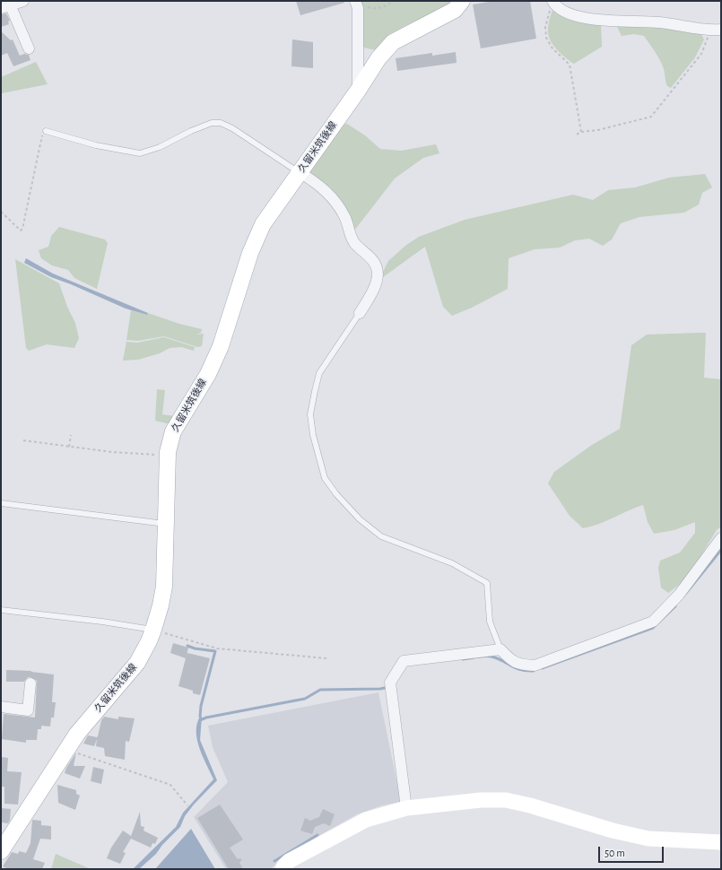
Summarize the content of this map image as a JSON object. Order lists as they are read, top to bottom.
{
  "streets": {
    "main road": ["久留米筑後線"]
  },
  "scale_bar": "50 m"
}
